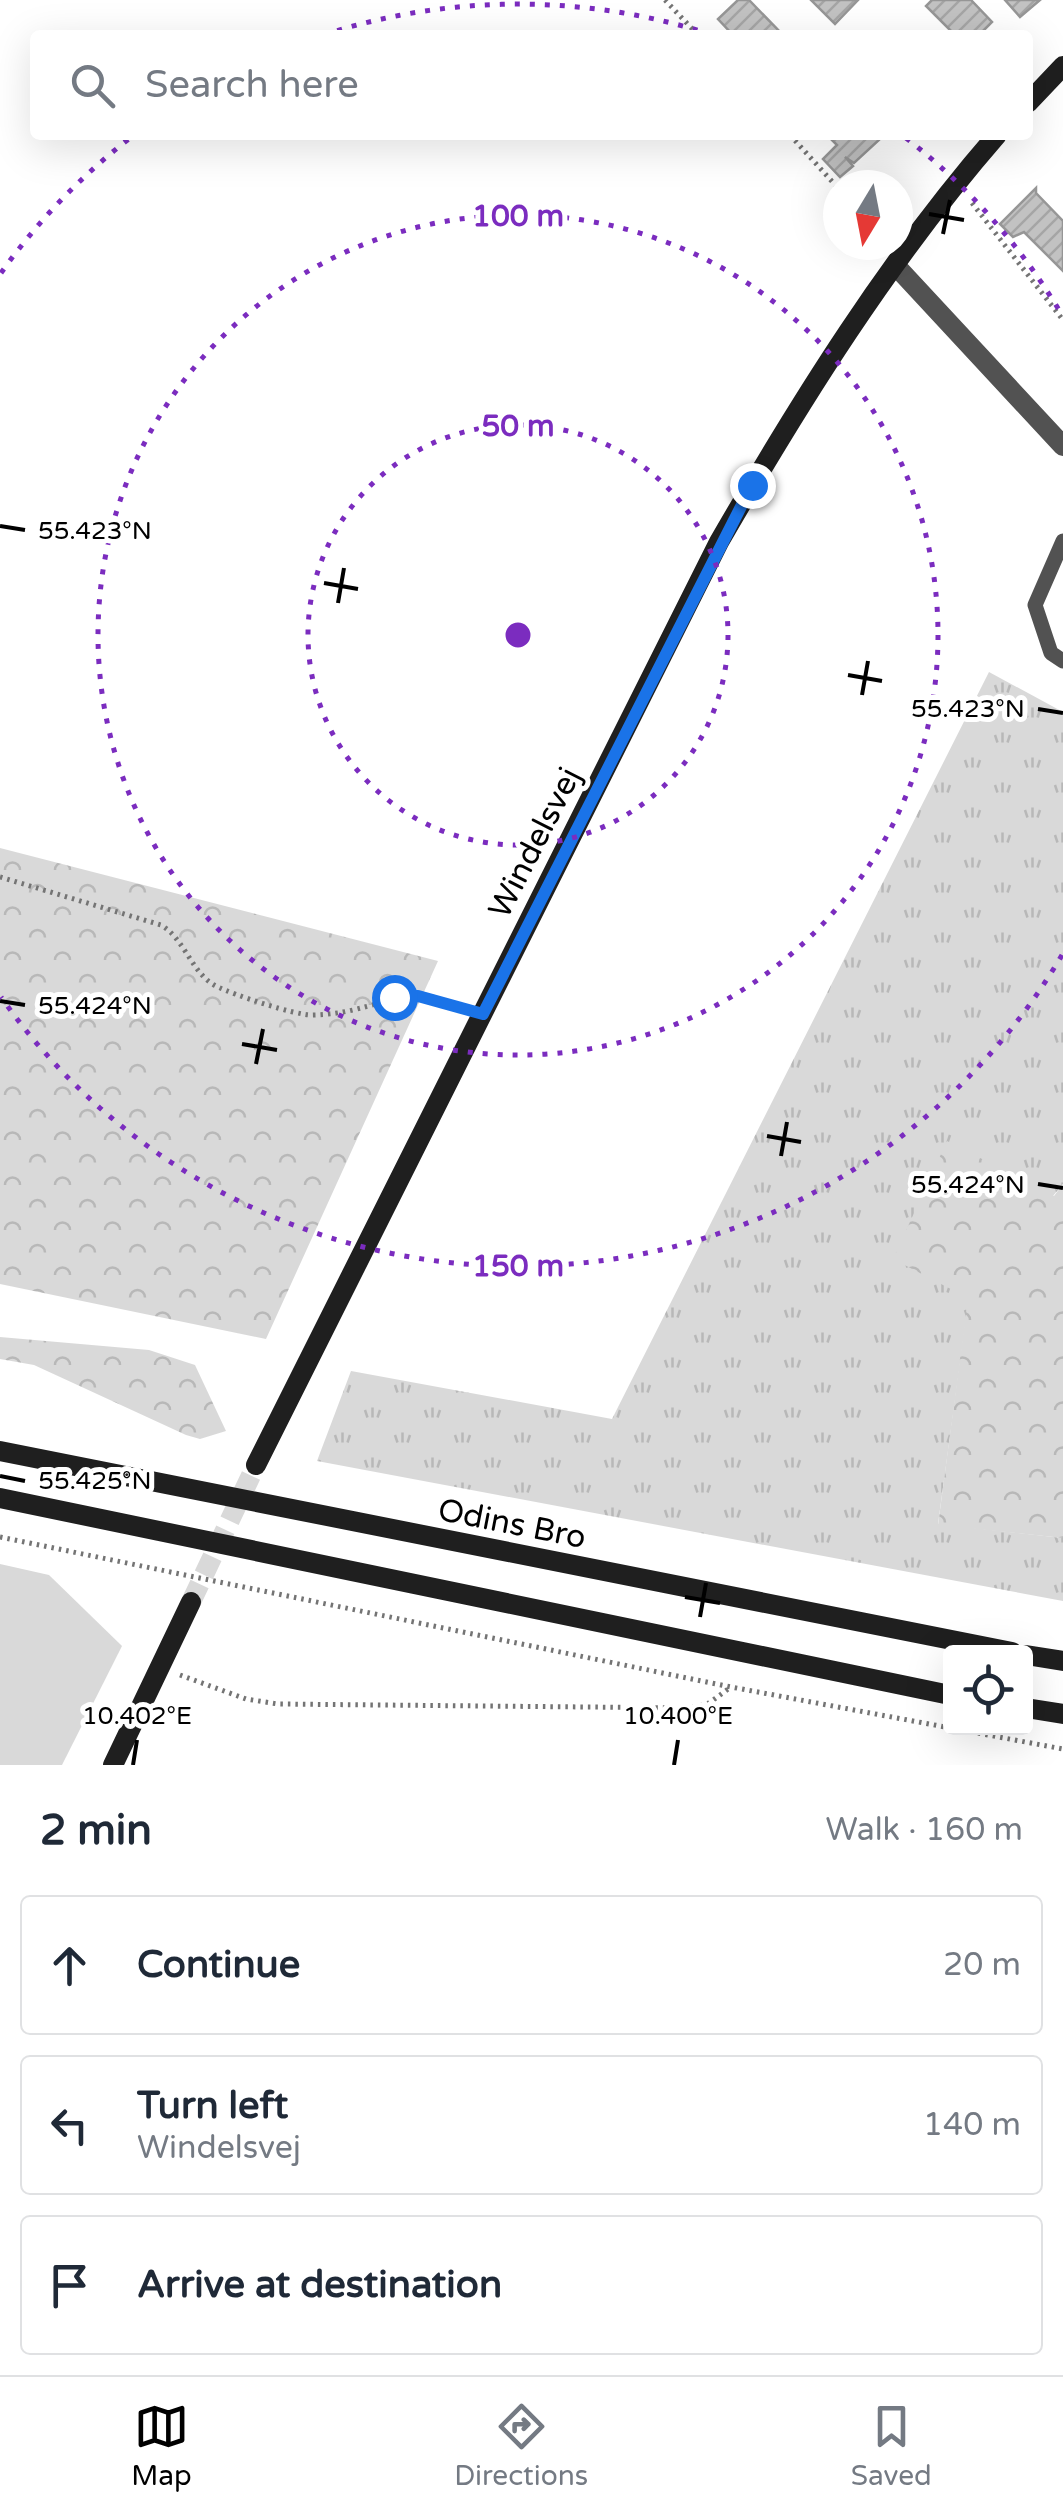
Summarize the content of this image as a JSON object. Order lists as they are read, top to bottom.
{
  "streets": {
    "main road": ["Windelsvej", "Odins Bro"]
  },
  "north": "bottom",
  "page": {
    "search": "Search here",
    "heading": ["2 min", "Walk · 160 m"],
    "list": [
      ["Continue", "20 m"],
      ["Turn left", "Windelsvej", "140 m"],
      "Arrive at destination"
    ],
    "nav": ["Map", "Directions", "Saved"]
  },
  "coordinates": [
    "55.423°N",
    "55.424°N",
    "55.425°N",
    "10.402°E",
    "10.400°E"
  ],
  "rings": ["100 m", "50 m", "150 m"]
}
